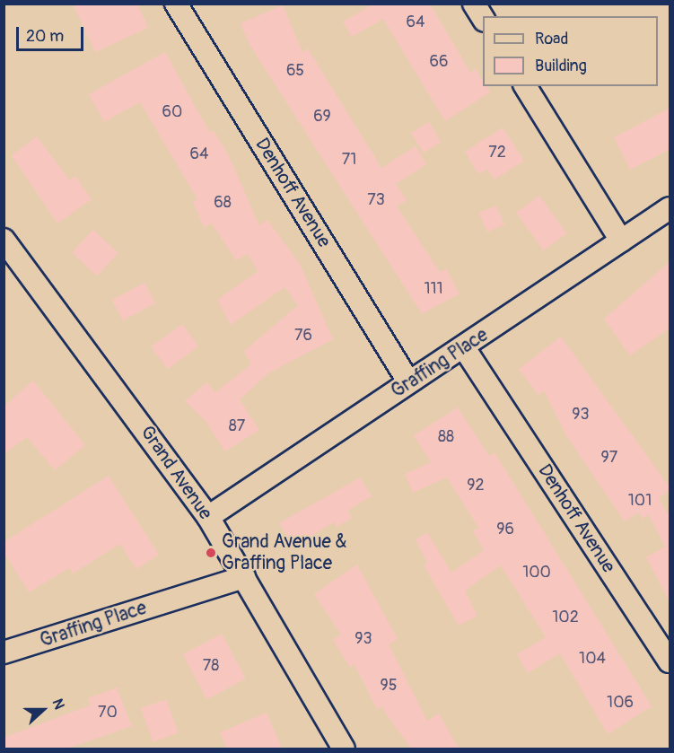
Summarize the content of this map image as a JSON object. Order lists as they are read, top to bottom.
{
  "streets": {
    "street": ["Denhoff Avenue", "Graffing Place", "Grand Avenue"]
  },
  "crossings": [
    ["Denhoff Avenue", "Graffing Place"],
    ["Graffing Place", "Grand Avenue"]
  ],
  "places": ["Grand Avenue & Graffing Place"],
  "house_numbers": [
    "64",
    "66",
    "65",
    "60",
    "69",
    "72",
    "64",
    "71",
    "73",
    "68",
    "111",
    "76",
    "93",
    "87",
    "88",
    "97",
    "92",
    "101",
    "96",
    "100",
    "102",
    "93",
    "104",
    "78",
    "95",
    "106",
    "70"
  ],
  "legend": ["Road", "Building"],
  "scale_bar": "20 m",
  "north": "right"
}
